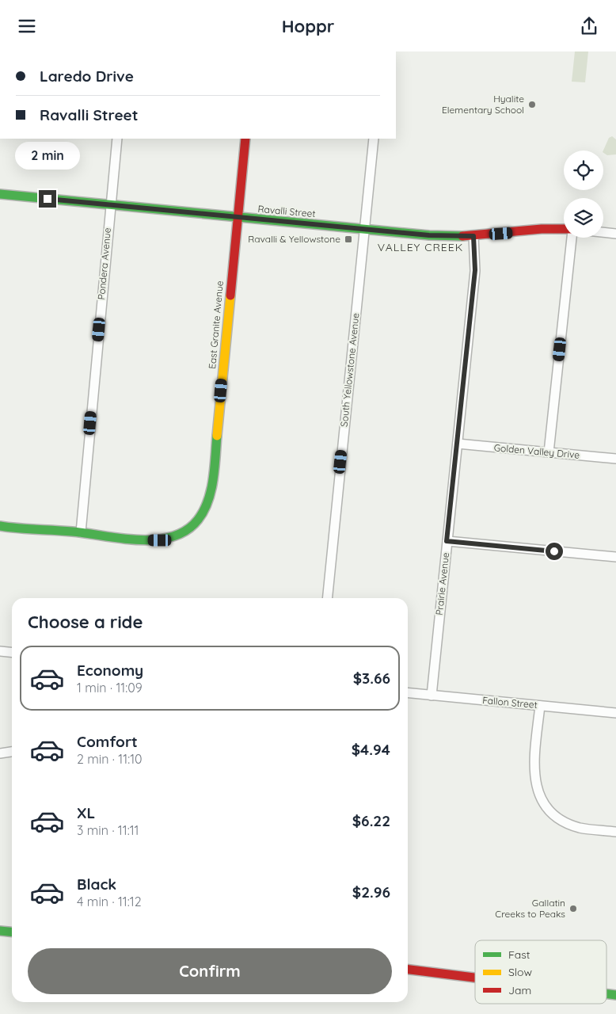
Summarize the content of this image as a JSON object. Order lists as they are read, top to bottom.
{
  "streets": {
    "main road": ["Ravalli Street", "East Granite Avenue"],
    "street": [
      "Pondera Avenue",
      "South Yellowstone Avenue",
      "Golden Valley Drive",
      "Prairie Avenue",
      "Fallon Street"
    ]
  },
  "crossings": [
    ["Ravalli Street", "Pondera Avenue"],
    ["Ravalli Street", "East Granite Avenue"],
    ["Ravalli Street", "South Yellowstone Avenue"],
    ["Ravalli Street", "Prairie Avenue"],
    ["Pondera Avenue", "East Granite Avenue"],
    ["Golden Valley Drive", "Prairie Avenue"],
    ["Prairie Avenue", "Fallon Street"]
  ],
  "districts": ["VALLEY CREEK"],
  "places": {
    "other": ["Hyalite Elementary School", "Gallatin Creeks to Peaks"],
    "transit": ["Ravalli & Yellowstone"]
  },
  "legend": ["Fast", "Slow", "Jam"],
  "page": {
    "header": "Hoppr",
    "banner": ["Laredo Drive", "Ravalli Street"],
    "bubble": "2 min",
    "heading": "Choose a ride",
    "list": [
      {
        "name": "Economy",
        "note": "1 min · 11:09",
        "value": "$3.66"
      },
      {
        "name": "Comfort",
        "note": "2 min · 11:10",
        "value": "$4.94"
      },
      {
        "name": "XL",
        "note": "3 min · 11:11",
        "value": "$6.22"
      },
      {
        "name": "Black",
        "note": "4 min · 11:12",
        "value": "$2.96"
      }
    ],
    "buttons": "Confirm"
  }
}
